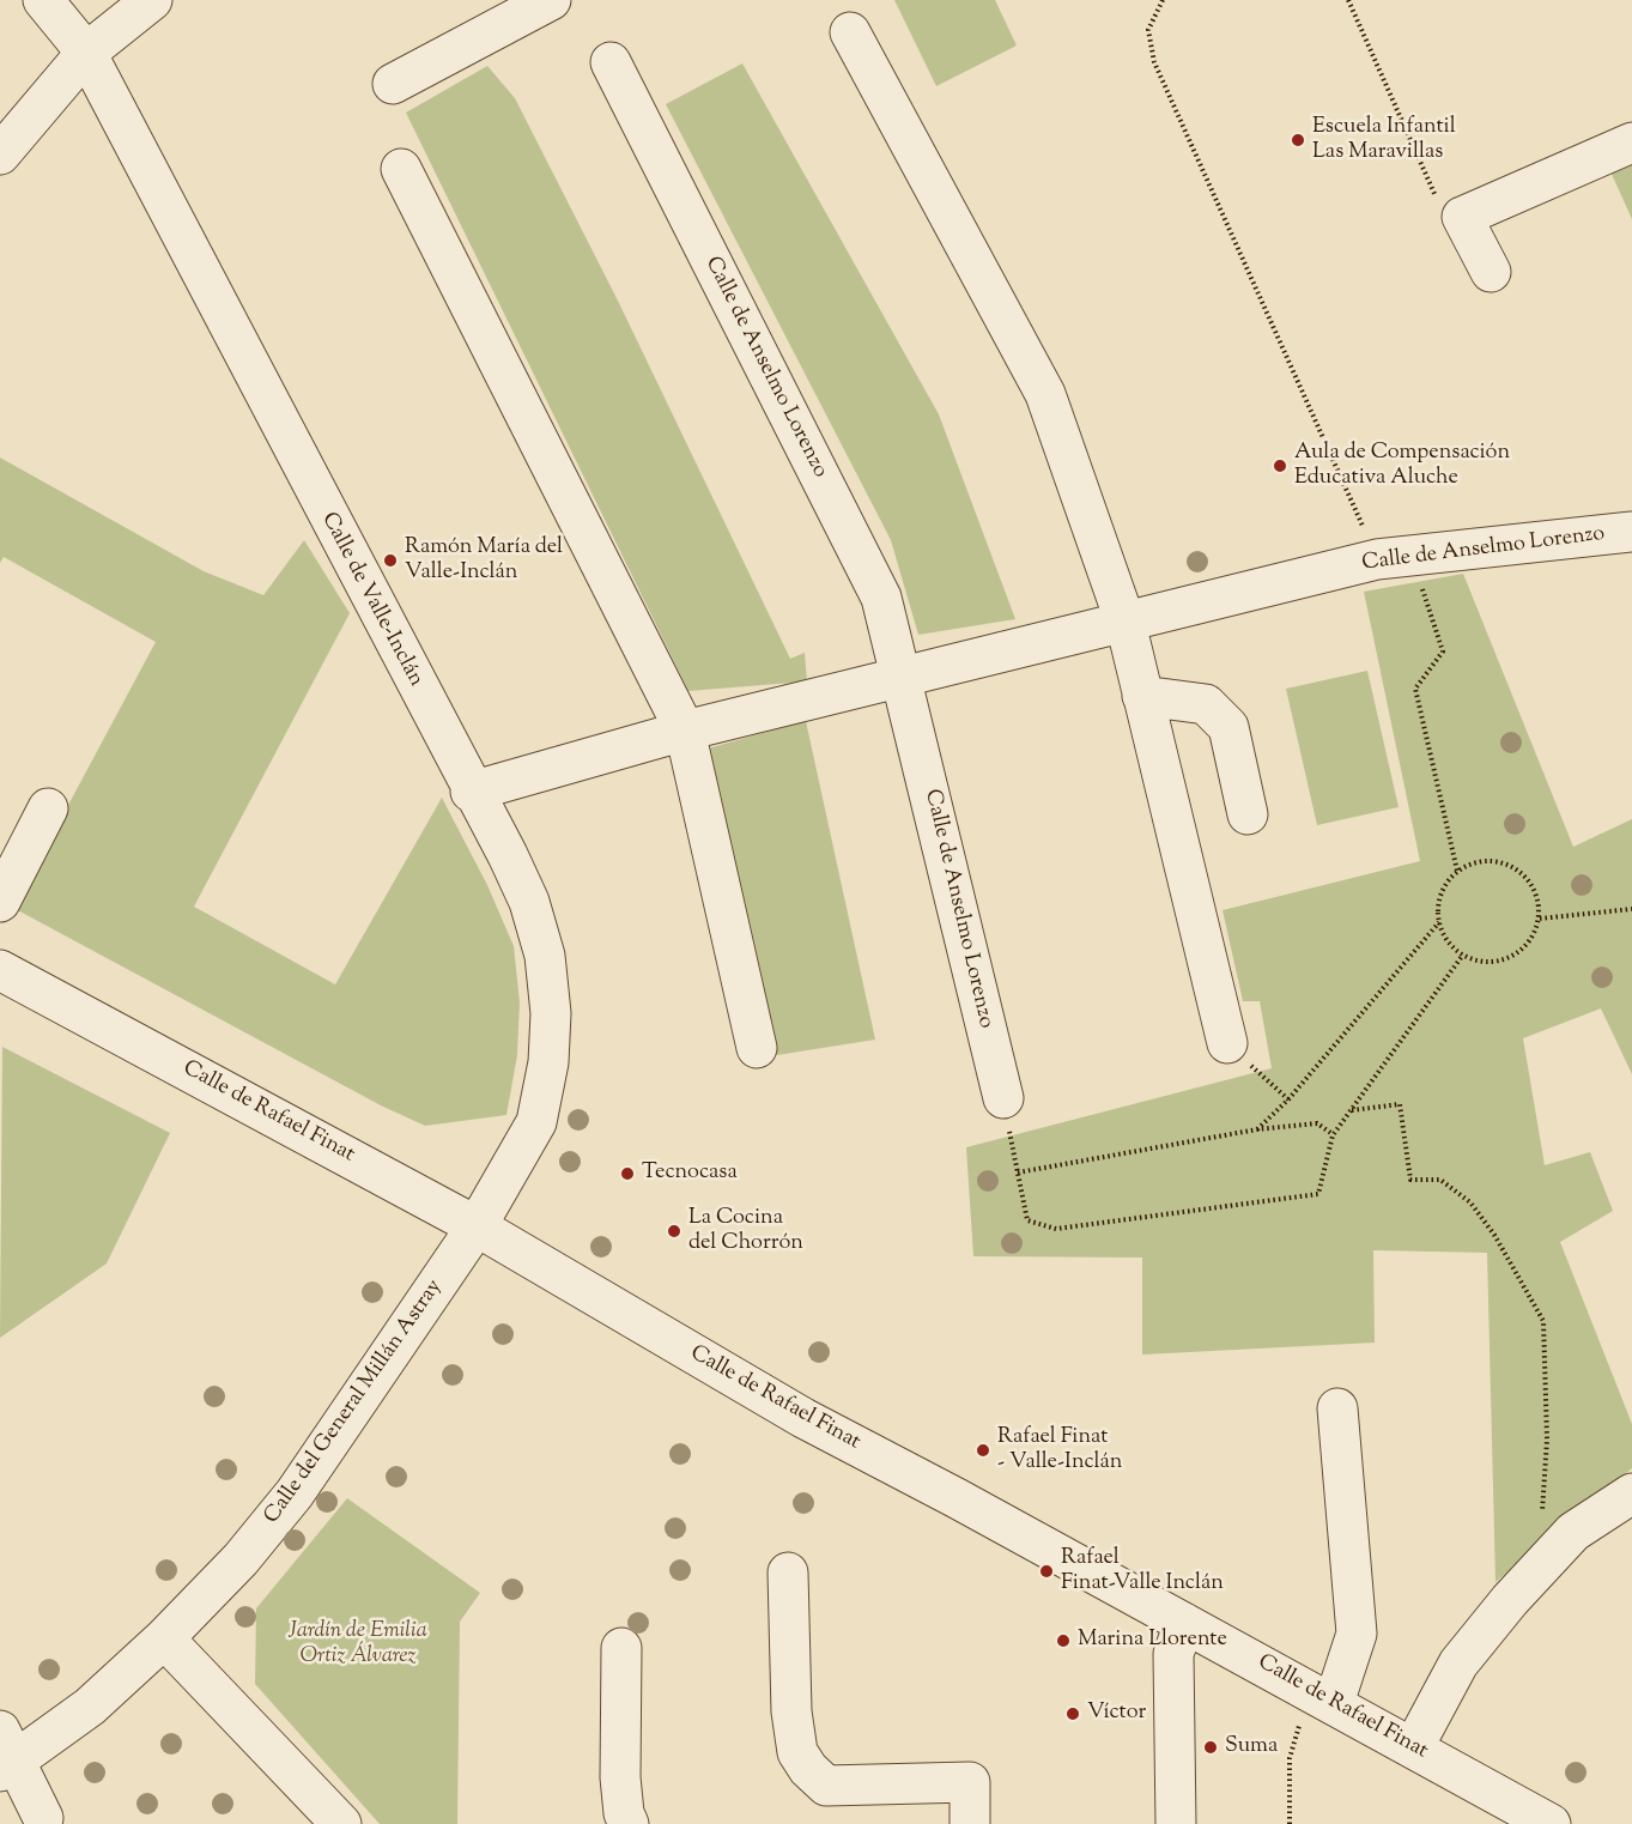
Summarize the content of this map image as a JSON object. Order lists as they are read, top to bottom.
{
  "streets": {
    "street": [
      "Calle de Anselmo Lorenzo",
      "Calle de Valle-Inclán",
      "Calle de Rafael Finat",
      "Calle del General Millán Astray"
    ]
  },
  "crossings": [
    ["Calle de Anselmo Lorenzo", "Calle de Valle-Inclán"],
    ["Calle de Valle-Inclán", "Calle de Rafael Finat"],
    ["Calle de Valle-Inclán", "Calle del General Millán Astray"],
    ["Calle de Rafael Finat", "Calle del General Millán Astray"]
  ],
  "parks": ["Jardín de Emilia Ortiz Álvarez"],
  "places": [
    "Escuela Infantil Las Maravillas",
    "Aula de Compensación Educativa Aluche",
    "Ramón María del Valle-Inclán",
    "Tecnocasa",
    "La Cocina del Chorrón",
    "Rafael Finat - Valle-Inclán",
    "Rafael Finat-Valle Inclán",
    "Marina Llorente",
    "Víctor",
    "Suma"
  ]
}
